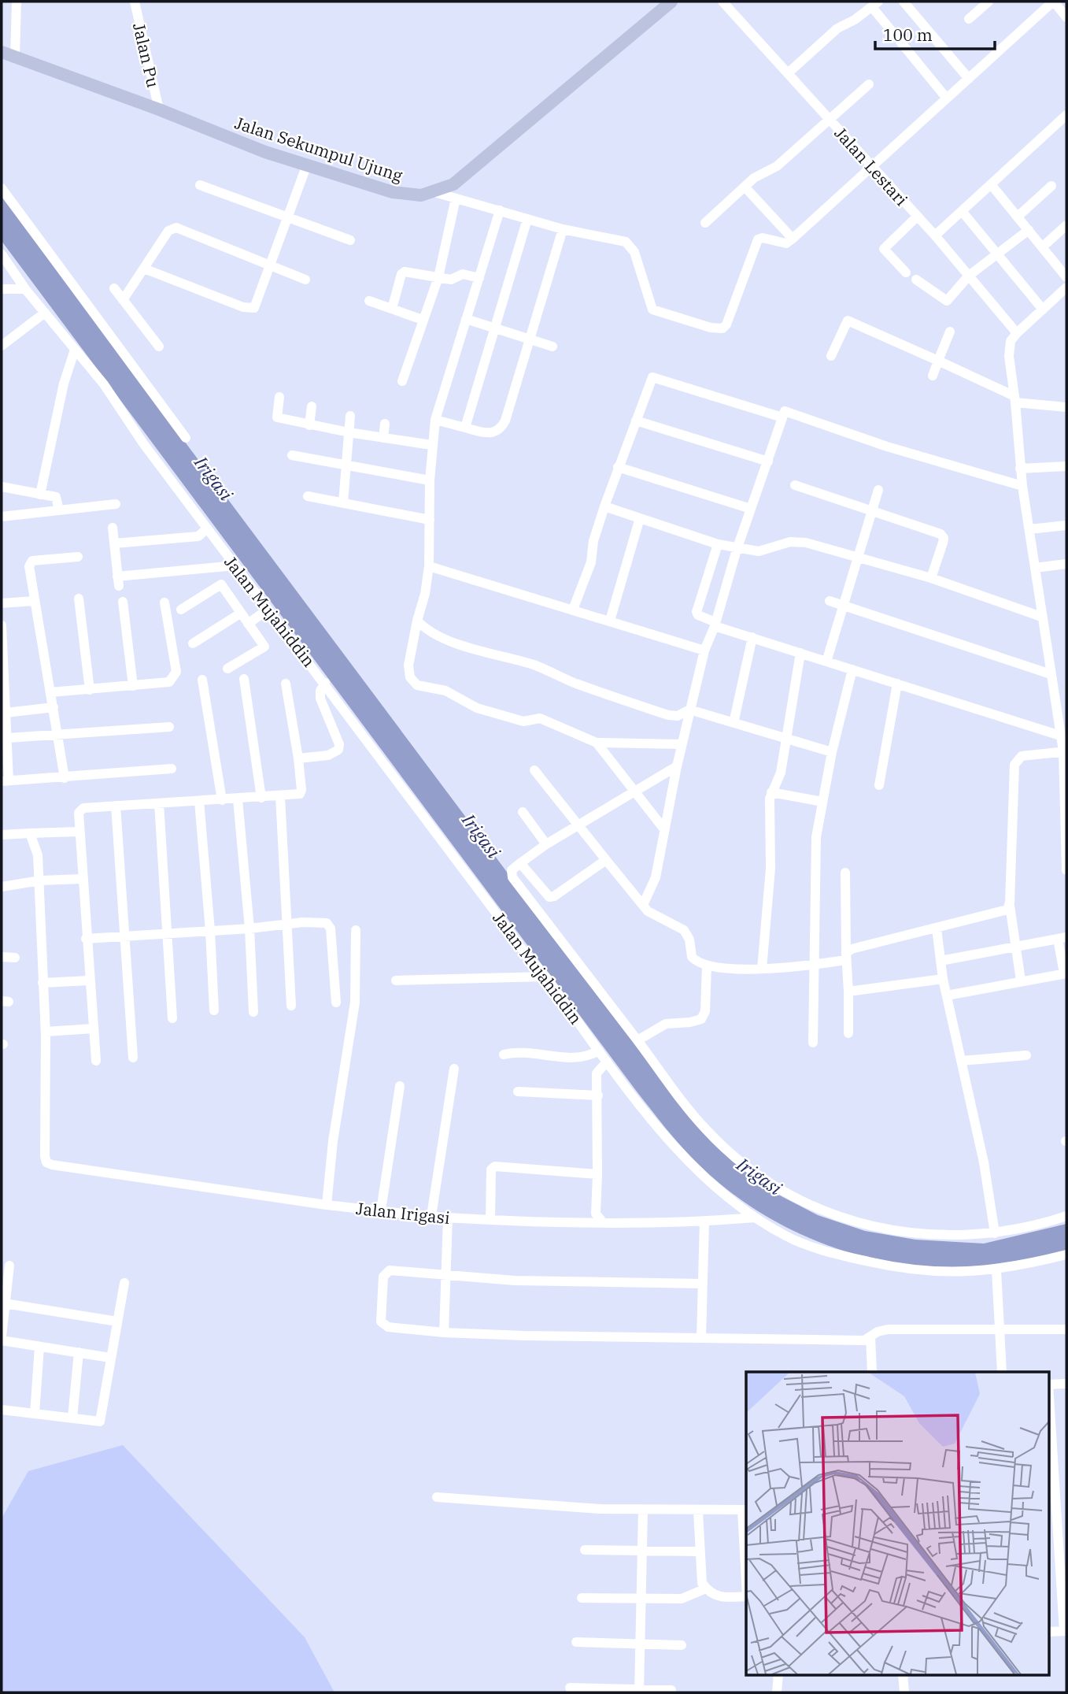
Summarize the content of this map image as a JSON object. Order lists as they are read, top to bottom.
{
  "streets": {
    "main road": ["Jalan Sekumpul Ujung"],
    "street": [
      "Jalan Pu",
      "Jalan Lestari",
      "Jalan Mujahiddin",
      "Jalan Irigasi"
    ]
  },
  "crossings": [
    ["Jalan Pu", "Jalan Sekumpul Ujung"],
    ["Jalan Mujahiddin", "Jalan Irigasi"]
  ],
  "water": ["Irigasi"],
  "scale_bar": "100 m"
}
